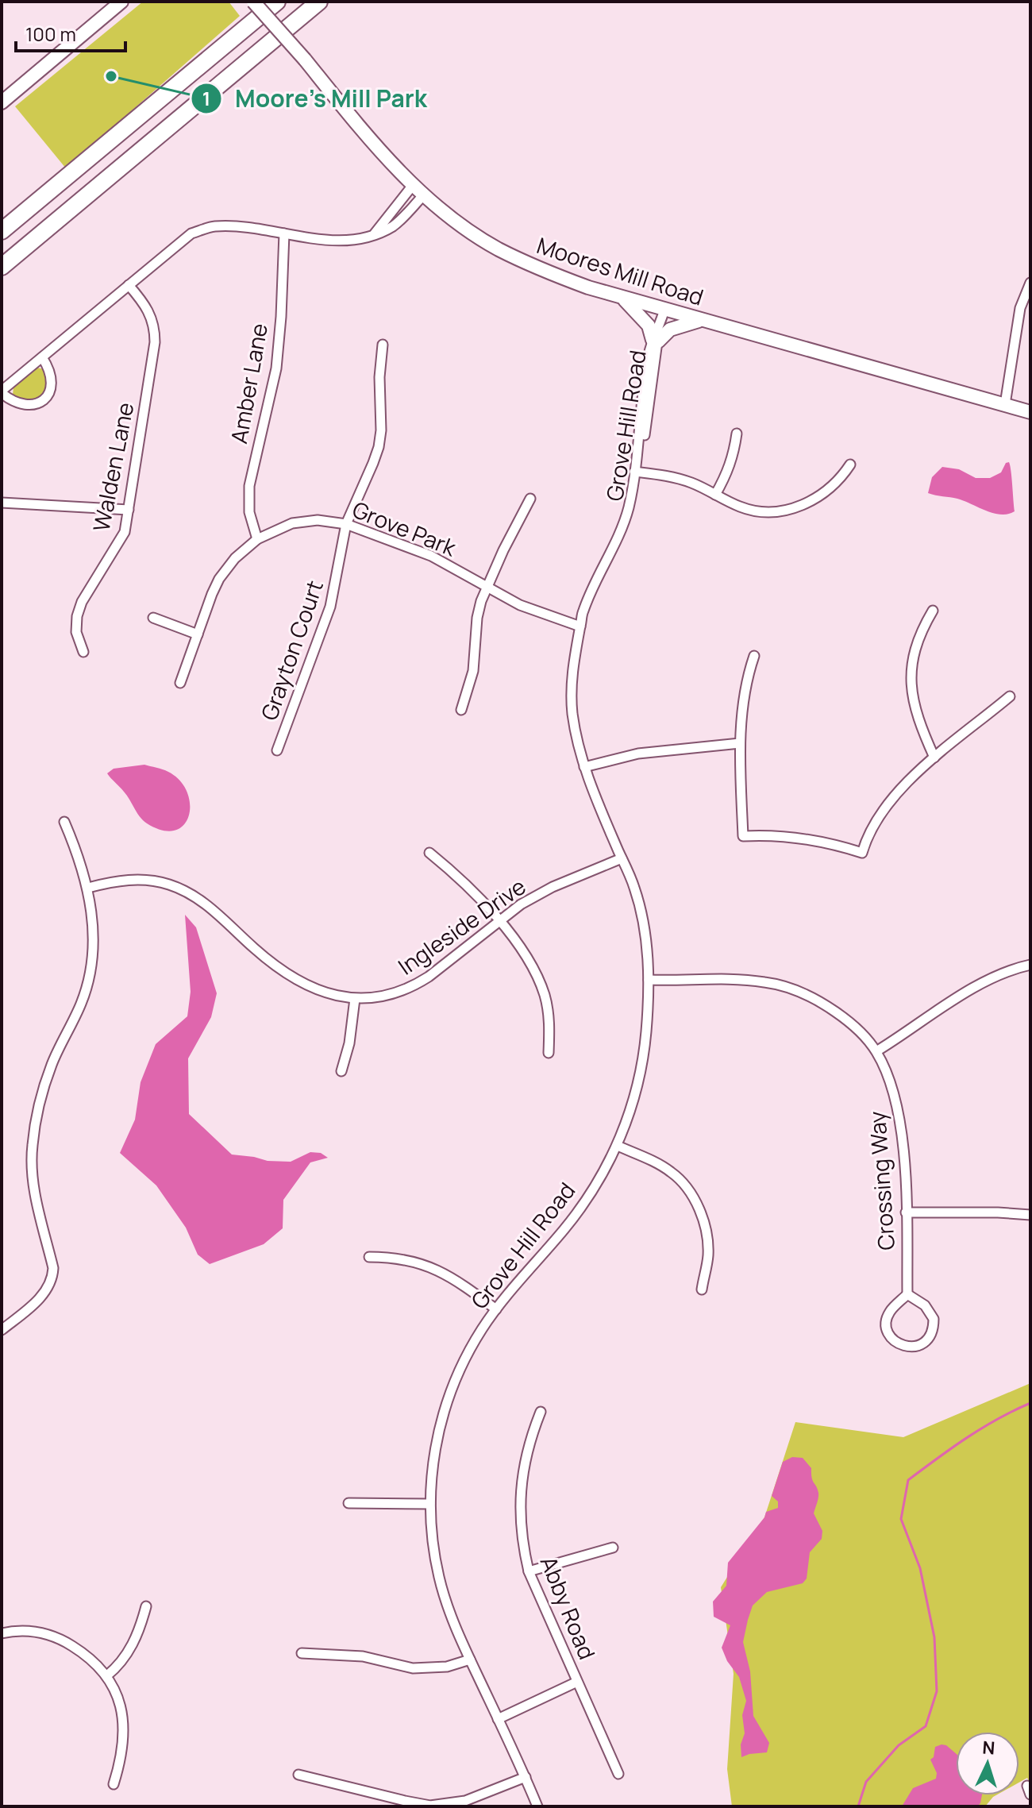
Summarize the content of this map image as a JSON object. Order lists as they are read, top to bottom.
{
  "streets": {
    "street": [
      "Moores Mill Road",
      "Amber Lane",
      "Grove Hill Road",
      "Walden Lane",
      "Grove Park",
      "Grayton Court",
      "Ingleside Drive",
      "Crossing Way",
      "Abby Road"
    ]
  },
  "crossings": [
    ["Moores Mill Road", "Grove Hill Road"],
    ["Amber Lane", "Grove Park"],
    ["Grove Hill Road", "Grove Park"],
    ["Grove Hill Road", "Ingleside Drive"],
    ["Grove Hill Road", "Crossing Way"],
    ["Grove Park", "Grayton Court"]
  ],
  "places": ["Moore’s Mill Park"],
  "scale_bar": "100 m",
  "north": "top"
}
